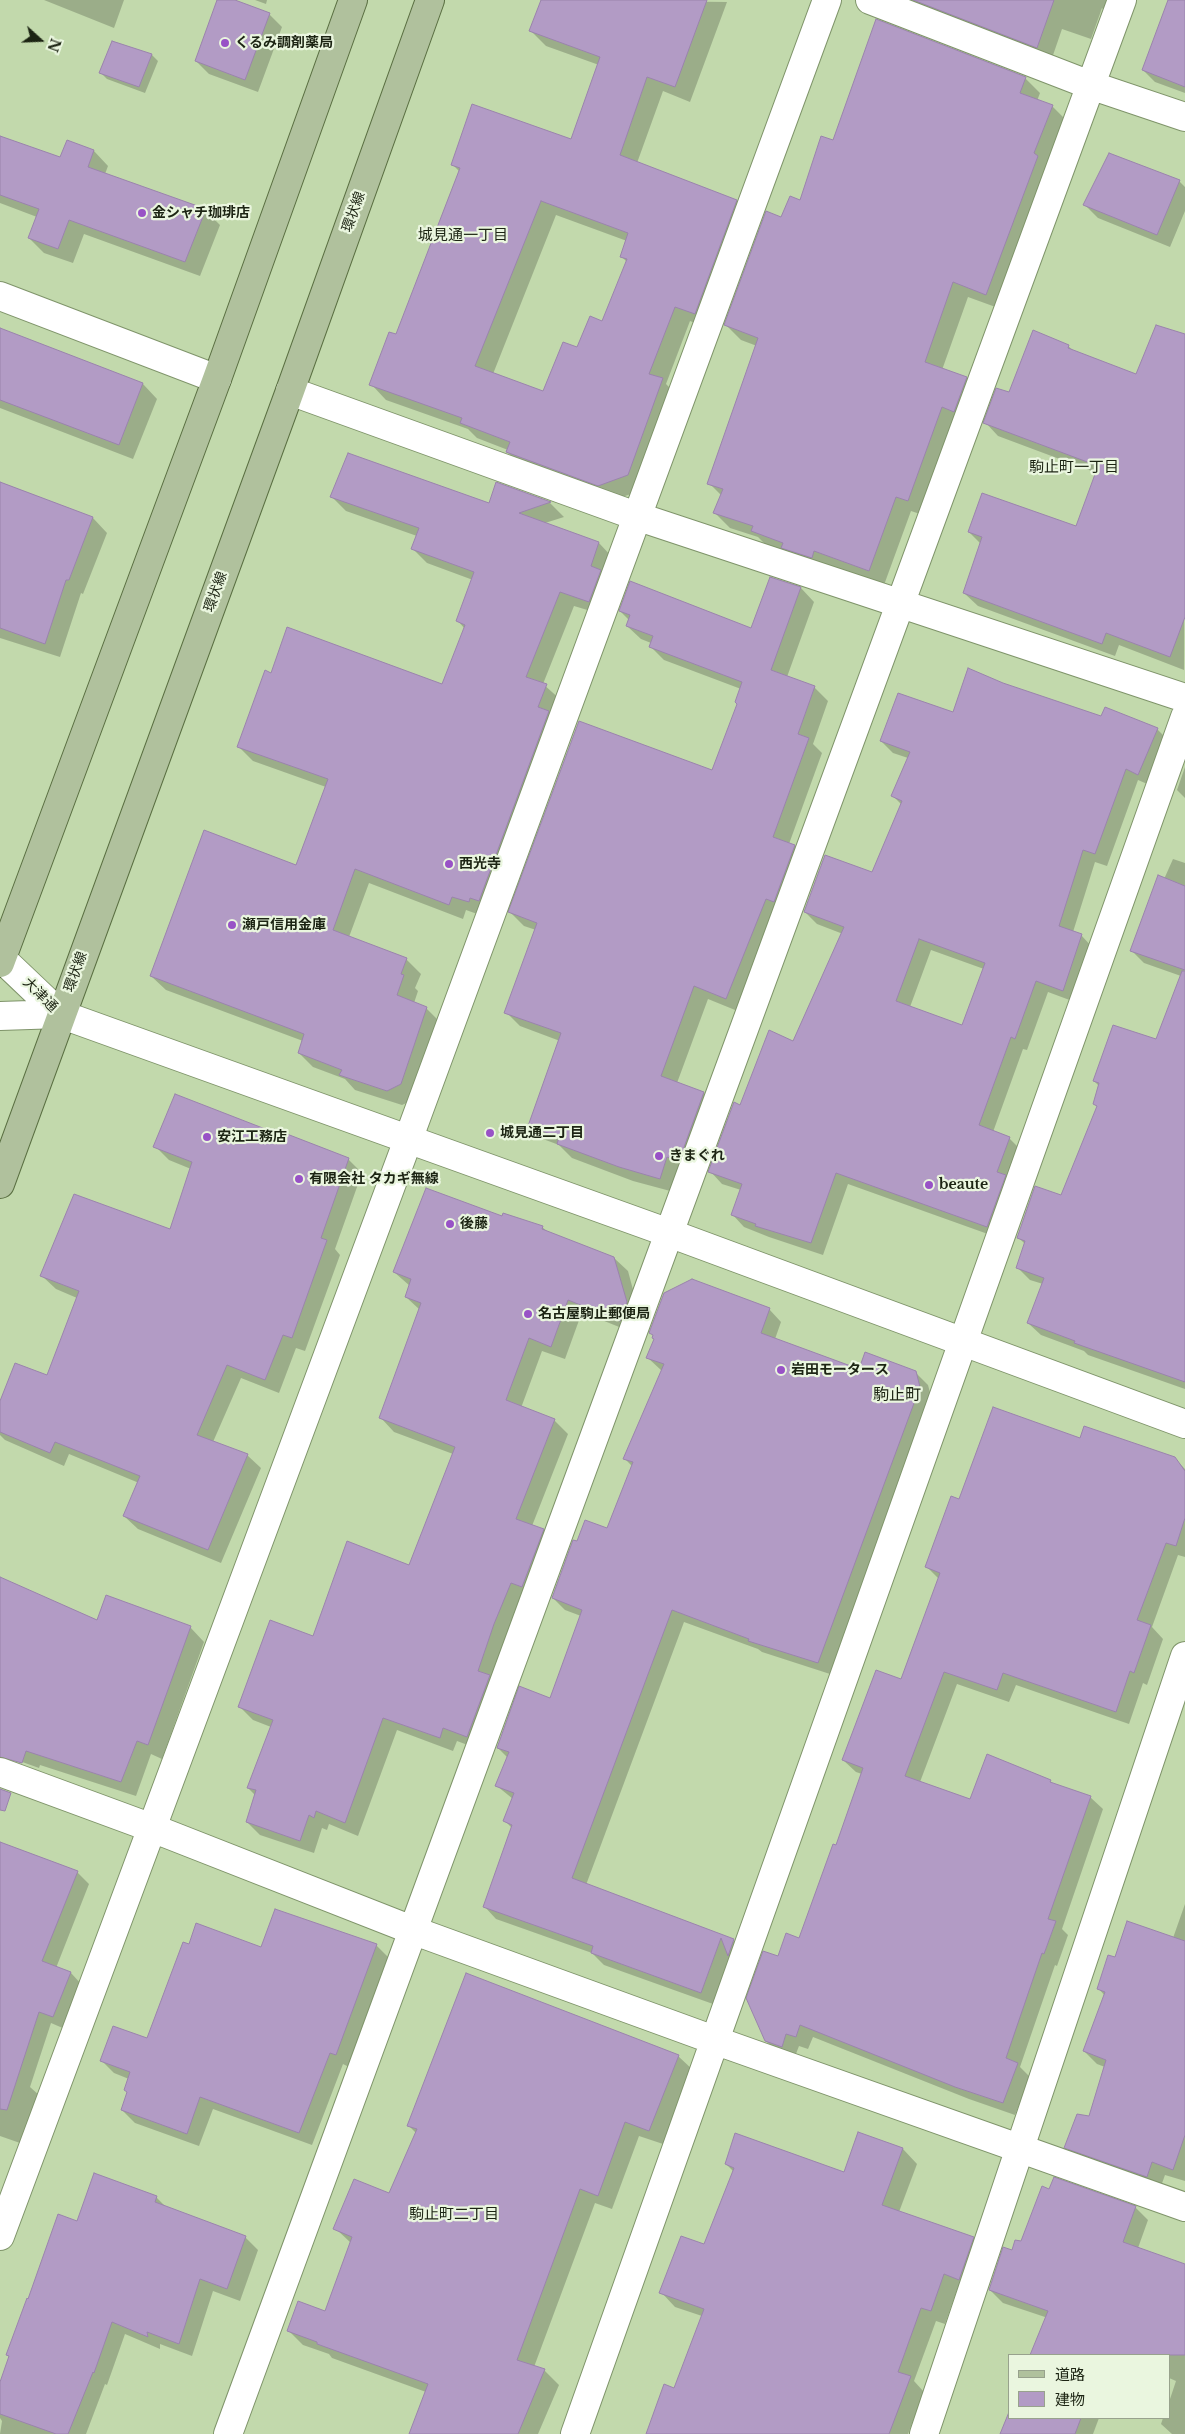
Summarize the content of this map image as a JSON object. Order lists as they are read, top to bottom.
{
  "streets": {
    "main road": ["環状線"],
    "street": ["大津通"]
  },
  "crossings": [
    ["環状線", "大津通"]
  ],
  "districts": [
    "城見通一丁目",
    "駒止町一丁目",
    "駒止町",
    "駒止町二丁目"
  ],
  "places": [
    "くるみ調剤薬局",
    "金シャチ珈琲店",
    "西光寺",
    "瀬戸信用金庫",
    "城見通二丁目",
    "安江工務店",
    "きまぐれ",
    "有限会社 タカギ無線",
    "beaute",
    "後藤",
    "名古屋駒止郵便局",
    "岩田モータース"
  ],
  "legend": ["道路", "建物"],
  "north": "right"
}
